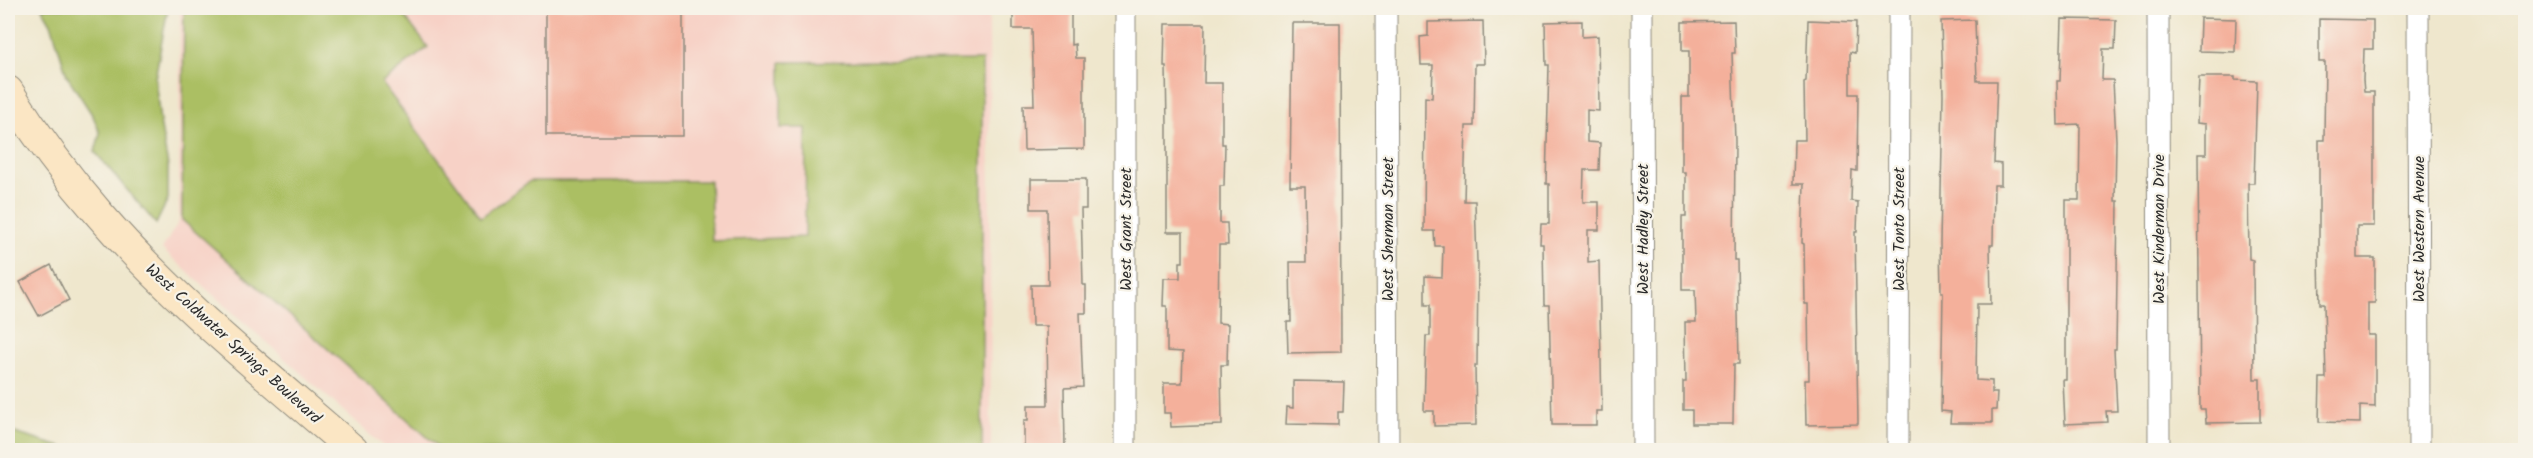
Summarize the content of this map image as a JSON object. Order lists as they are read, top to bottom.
{
  "streets": {
    "street": [
      "West Grant Street",
      "West Sherman Street",
      "West Hadley Street",
      "West Tonto Street",
      "West Kinderman Drive",
      "West Western Avenue",
      "West Coldwater Springs Boulevard"
    ]
  }
}
